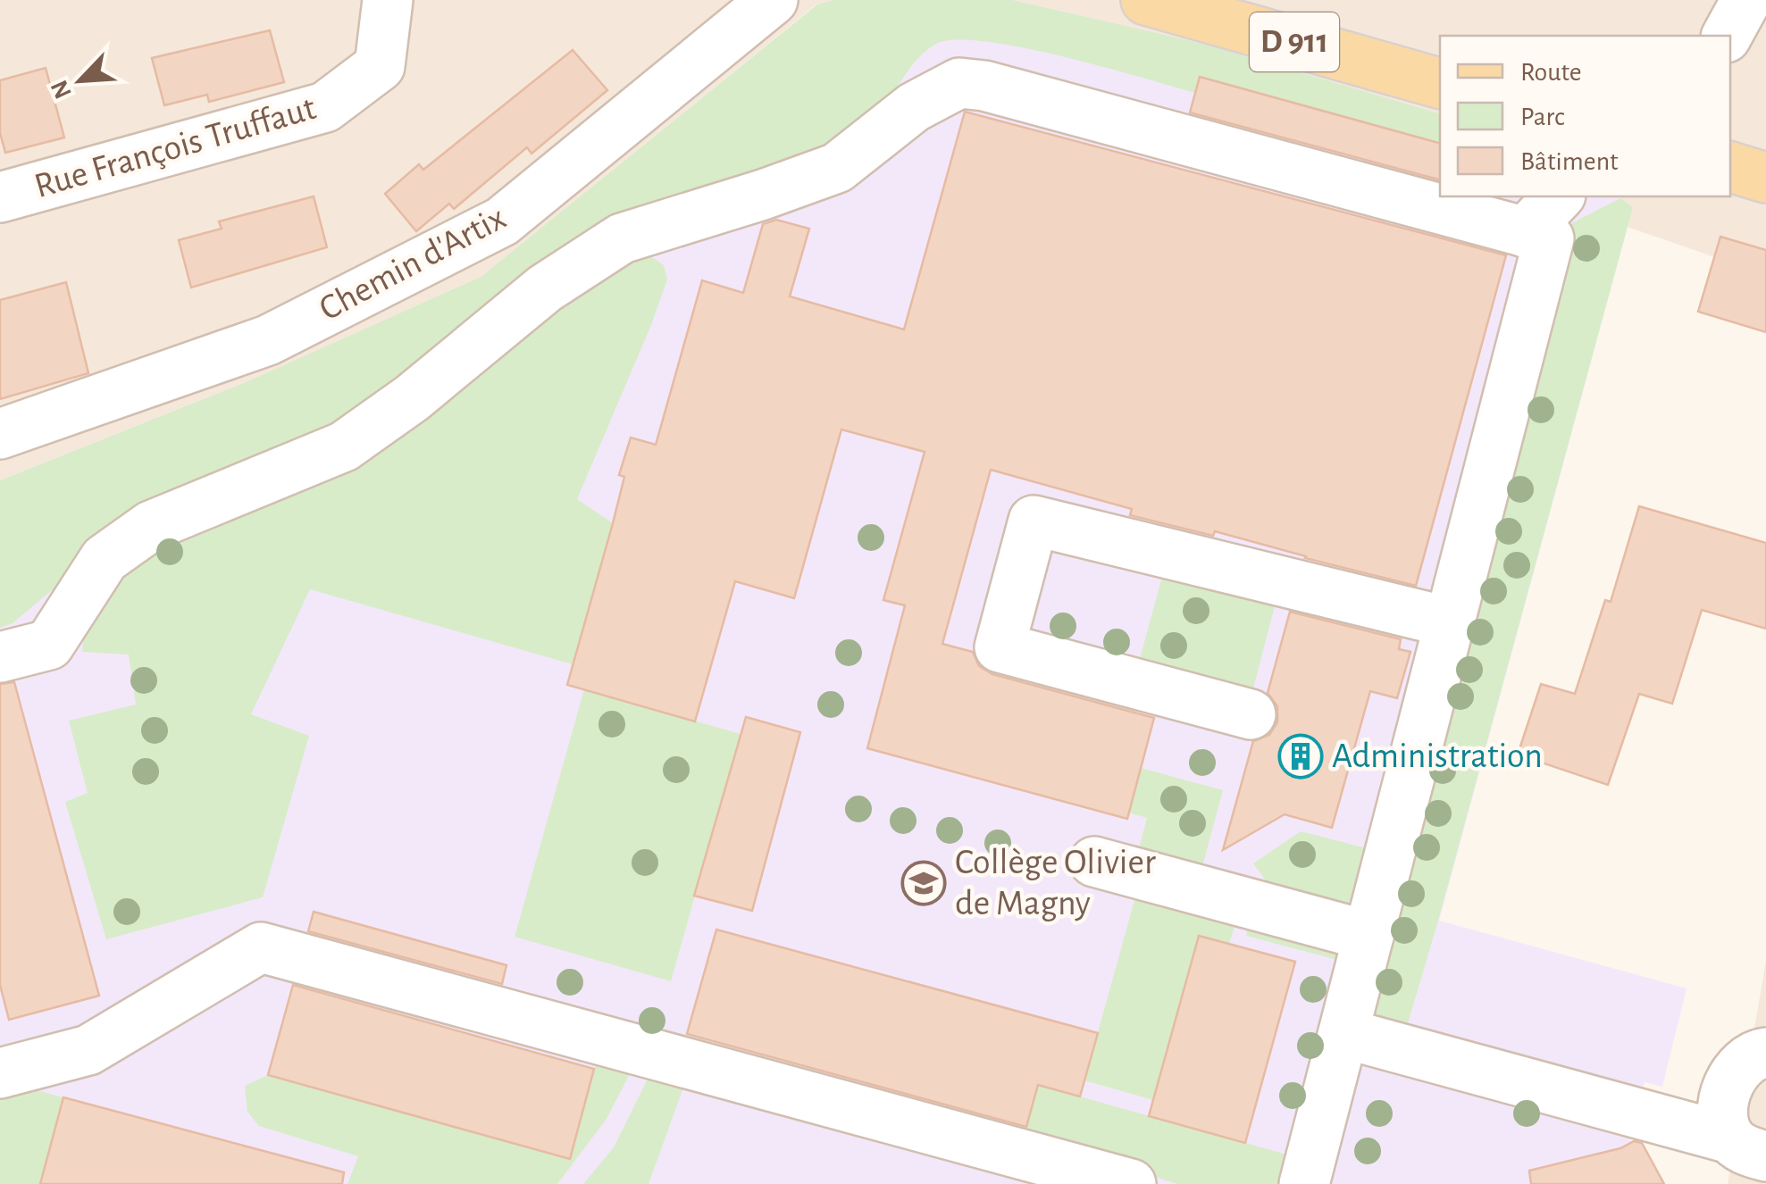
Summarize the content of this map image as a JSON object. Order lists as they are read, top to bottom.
{
  "streets": {
    "main road": ["D 911"],
    "street": ["Rue François Truffaut", "Chemin d'Artix"]
  },
  "places": {
    "building": ["Administration"],
    "school or university": ["Collège Olivier de Magny"]
  },
  "legend": ["Route", "Parc", "Bâtiment"],
  "north": "bottom left"
}
